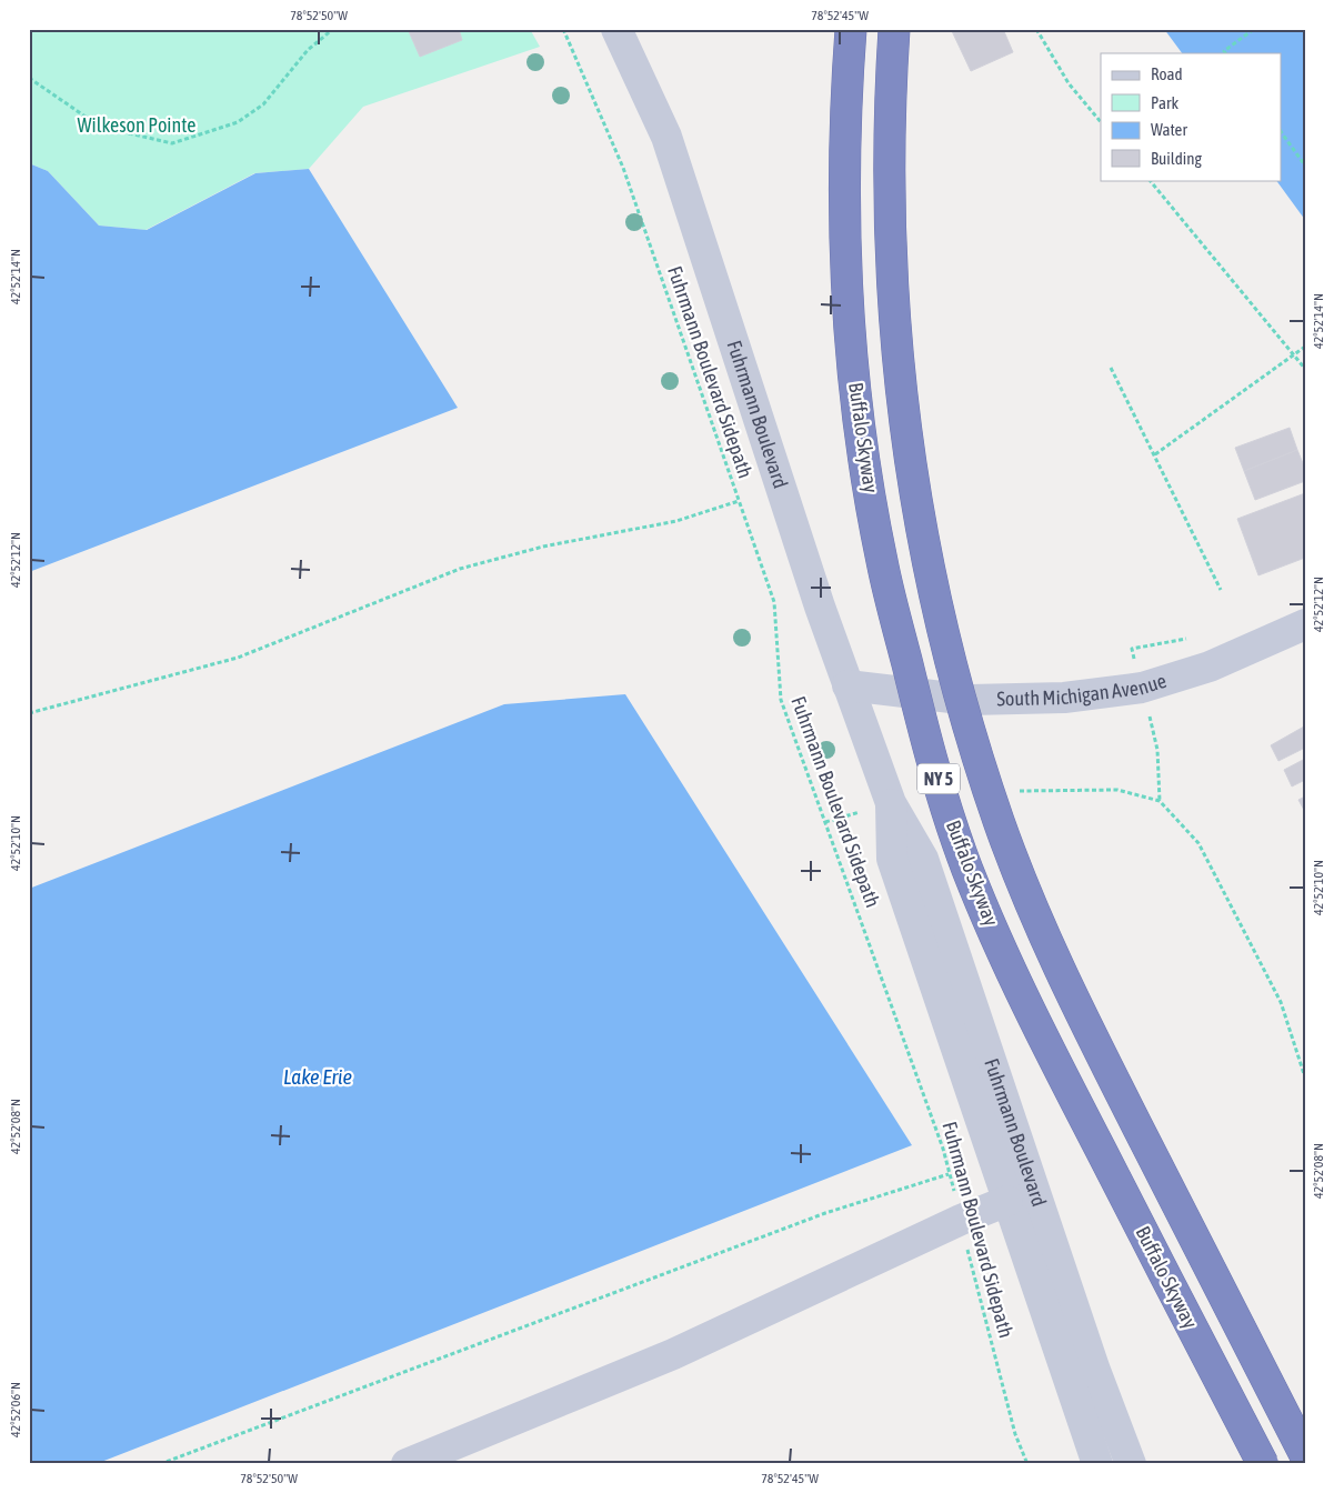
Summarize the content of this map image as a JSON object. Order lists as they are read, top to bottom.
{
  "streets": {
    "highway": ["Buffalo Skyway", "NY 5"],
    "street": ["Fuhrmann Boulevard", "South Michigan Avenue"],
    "path": ["Fuhrmann Boulevard Sidepath"]
  },
  "crossings": [
    ["Fuhrmann Boulevard", "South Michigan Avenue"]
  ],
  "water": ["Lake Erie"],
  "parks": ["Wilkeson Pointe"],
  "legend": [
    "Road",
    "Park",
    "Water",
    "Building"
  ],
  "coordinates": [
    "78°52'50\"W",
    "78°52'45\"W",
    "42°52'14\"N",
    "42°52'12\"N",
    "42°52'10\"N",
    "42°52'08\"N",
    "42°52'06\"N"
  ]
}
